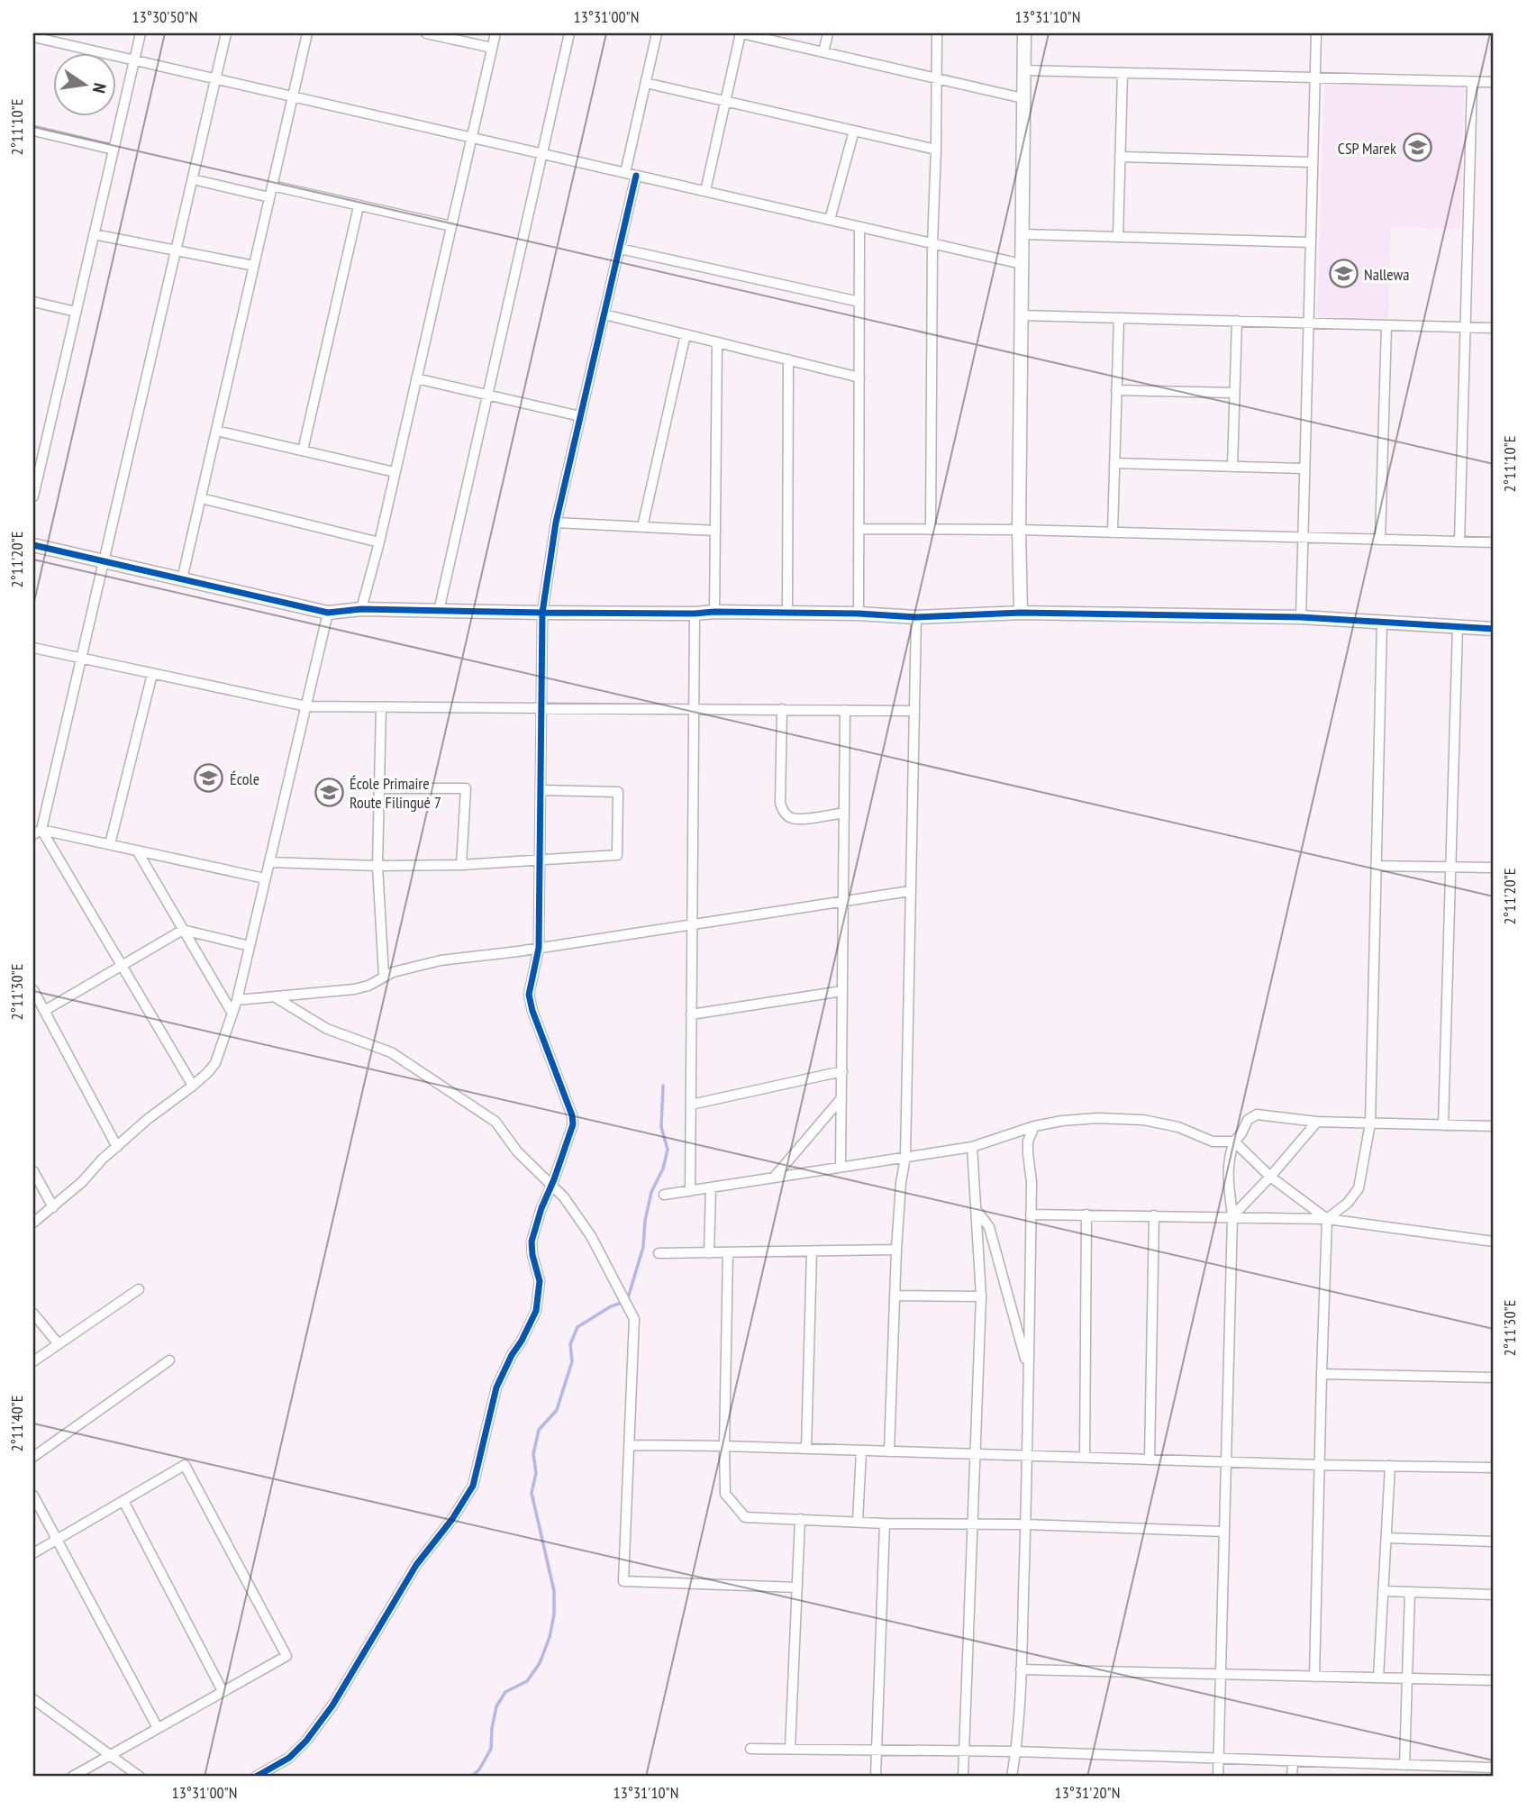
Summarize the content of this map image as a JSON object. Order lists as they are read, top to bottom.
{
  "places": {
    "school or university": [
      "CSP Marek",
      "Nallewa",
      "École",
      "École Primaire Route Filingué 7"
    ]
  },
  "north": "right",
  "coordinates": [
    "13°30'50\"N",
    "13°31'00\"N",
    "13°31'10\"N",
    "2°11'10\"E",
    "2°11'20\"E",
    "2°11'30\"E",
    "2°11'40\"E",
    "13°31'20\"N"
  ]
}
